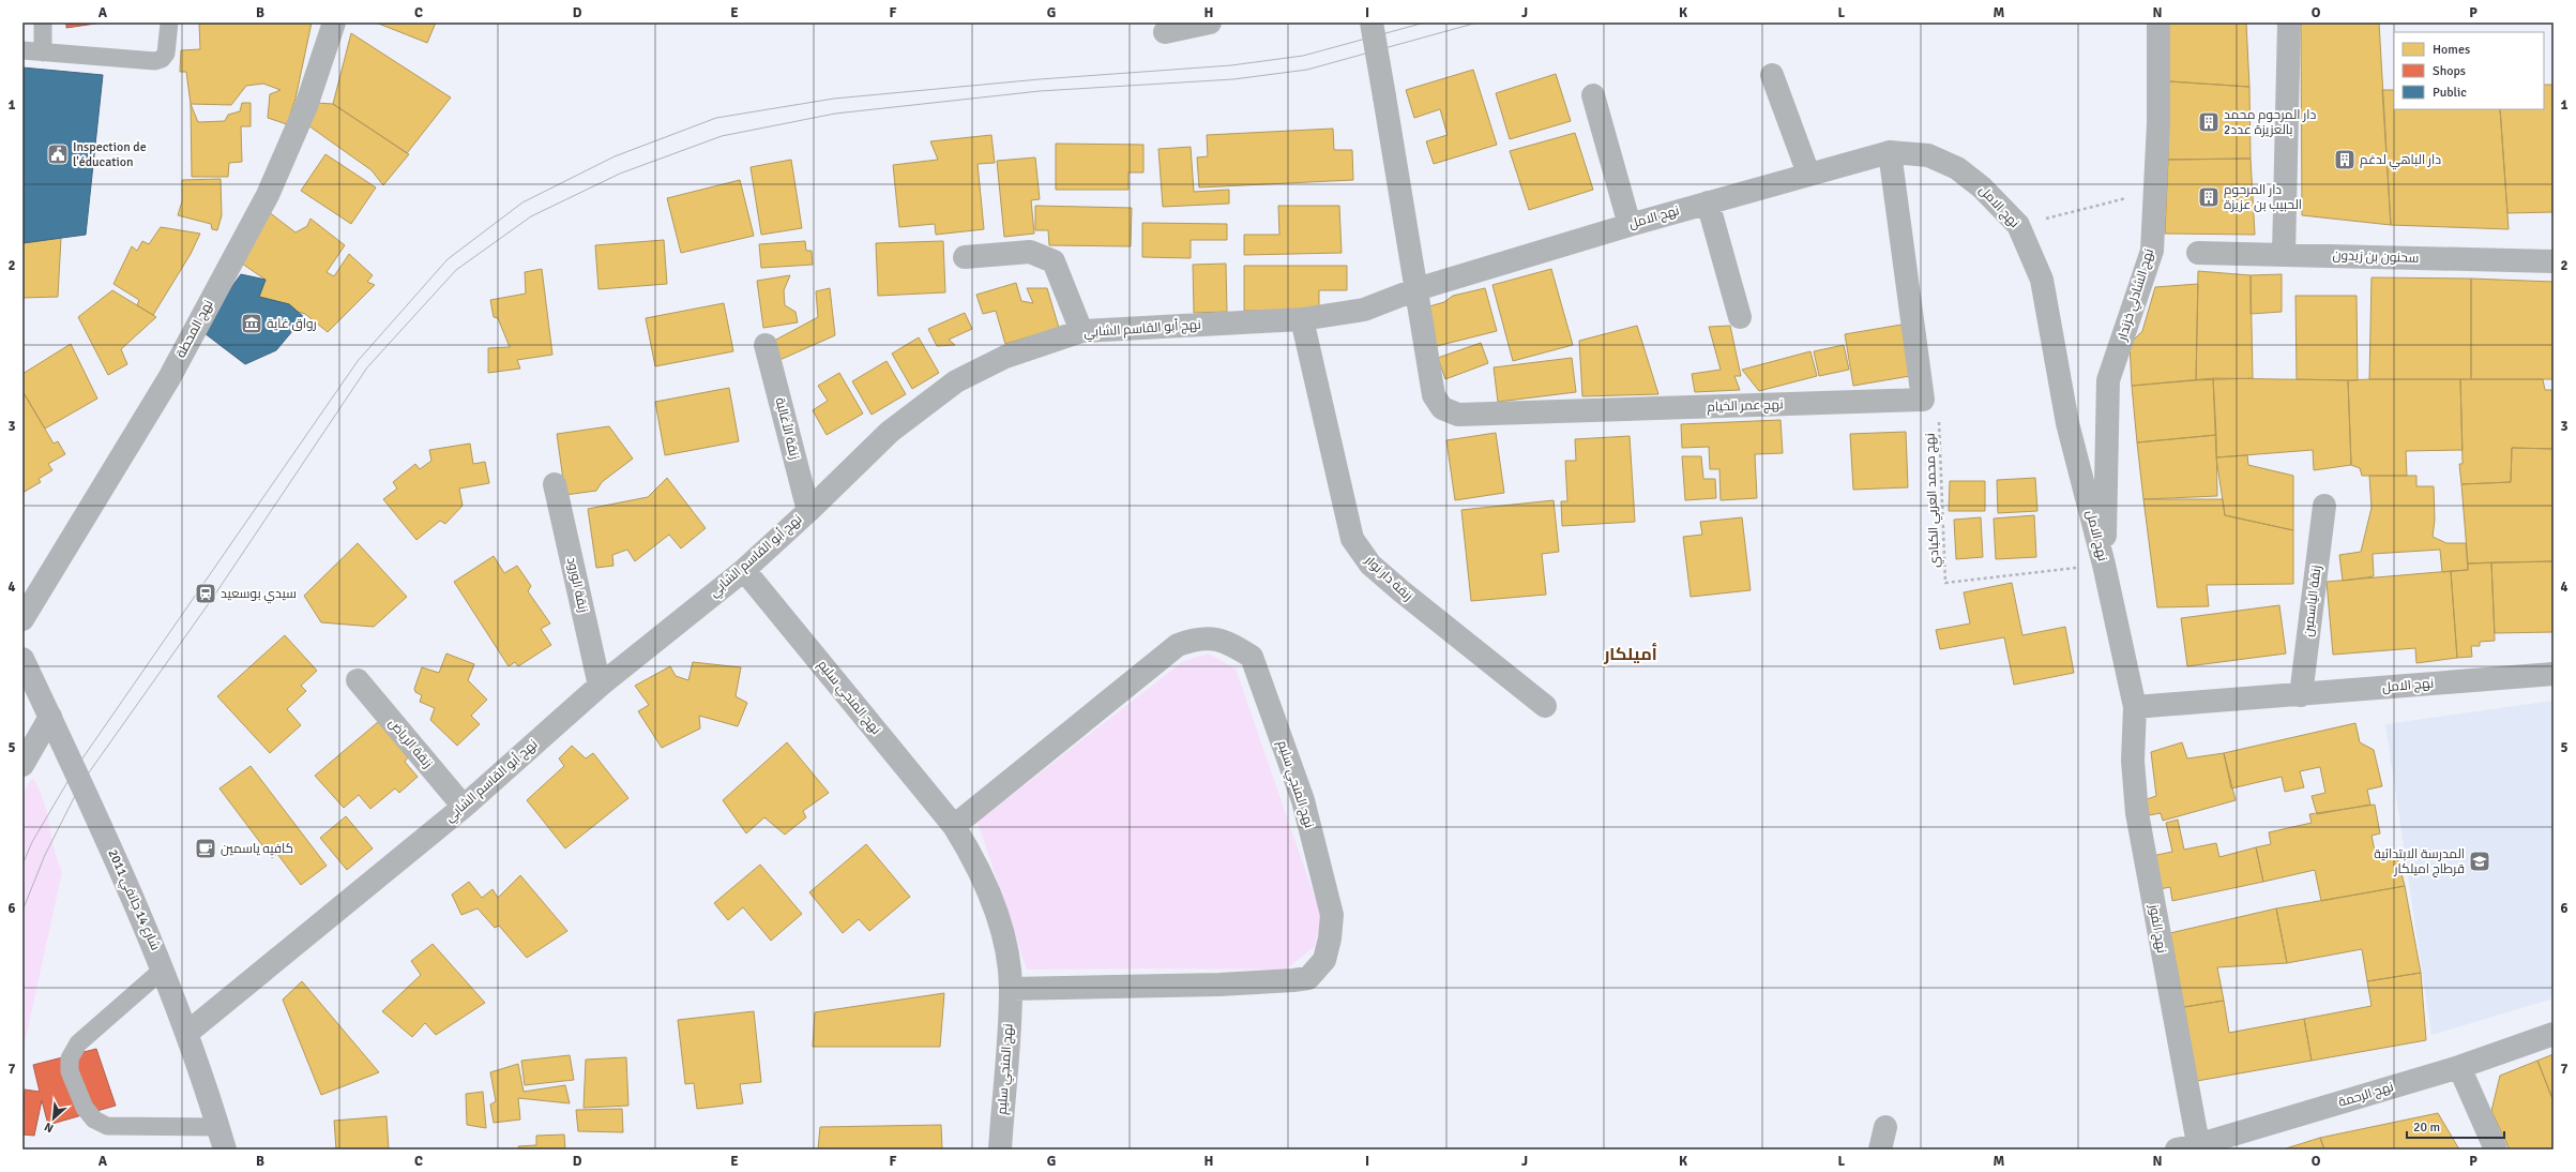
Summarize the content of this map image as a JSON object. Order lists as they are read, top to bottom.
{
  "streets": {
    "main road": ["شارع 14 جانفي 2011"],
    "street": [
      "نهج الامل",
      "سحنون بن زيدون",
      "نهج الشادلي خزندار",
      "نهج المحطة",
      "نهج أبو القاسم الشابي",
      "نهج عمر الخيام",
      "زنقة الأغالبة",
      "زنقة دار نوار",
      "زنقة الورود",
      "زنقة الياسمين",
      "نهج المنجي سليم",
      "زنقة الرياض",
      "نهج الفوز",
      "نهج الرحمة"
    ],
    "path": ["نهج محمد العربي الكبادي"]
  },
  "crossings": [
    ["نهج الامل", "نهج الشادلي خزندار"],
    ["نهج الامل", "نهج أبو القاسم الشابي"],
    ["نهج الامل", "نهج عمر الخيام"],
    ["نهج الامل", "نهج محمد العربي الكبادي"],
    ["نهج الامل", "زنقة الياسمين"],
    ["نهج الامل", "نهج الفوز"],
    ["نهج الشادلي خزندار", "نهج محمد العربي الكبادي"],
    ["نهج أبو القاسم الشابي", "نهج عمر الخيام"],
    ["نهج أبو القاسم الشابي", "زنقة الأغالبة"],
    ["نهج أبو القاسم الشابي", "زنقة دار نوار"],
    ["نهج أبو القاسم الشابي", "زنقة الورود"],
    ["نهج أبو القاسم الشابي", "نهج المنجي سليم"],
    ["نهج أبو القاسم الشابي", "زنقة الرياض"],
    ["نهج أبو القاسم الشابي", "شارع 14 جانفي 2011"],
    ["نهج عمر الخيام", "نهج محمد العربي الكبادي"],
    ["نهج الفوز", "نهج الرحمة"]
  ],
  "districts": ["أميلكار"],
  "places": {
    "building": ["دار المرحوم محمد بالعزيزة عدد2", "دار الباهي لدغم", "دار المرحوم الحبيب بن عزيزة"],
    "public building": ["Inspection de l'éducation"],
    "museum": ["رواق غاية"],
    "station": ["سيدي بوسعيد"],
    "cafe": ["كافيه ياسمين"],
    "school or university": ["المدرسة الابتدائية قرطاج اميلكار"]
  },
  "legend": ["Homes", "Shops", "Public"],
  "scale_bar": "20 m",
  "north": "bottom left",
  "grid": {
    "columns": [
      "A",
      "B",
      "C",
      "D",
      "E",
      "F",
      "G",
      "H",
      "I",
      "J",
      "K",
      "L",
      "M",
      "N",
      "O",
      "P"
    ],
    "rows": [
      "1",
      "2",
      "3",
      "4",
      "5",
      "6",
      "7"
    ]
  }
}
